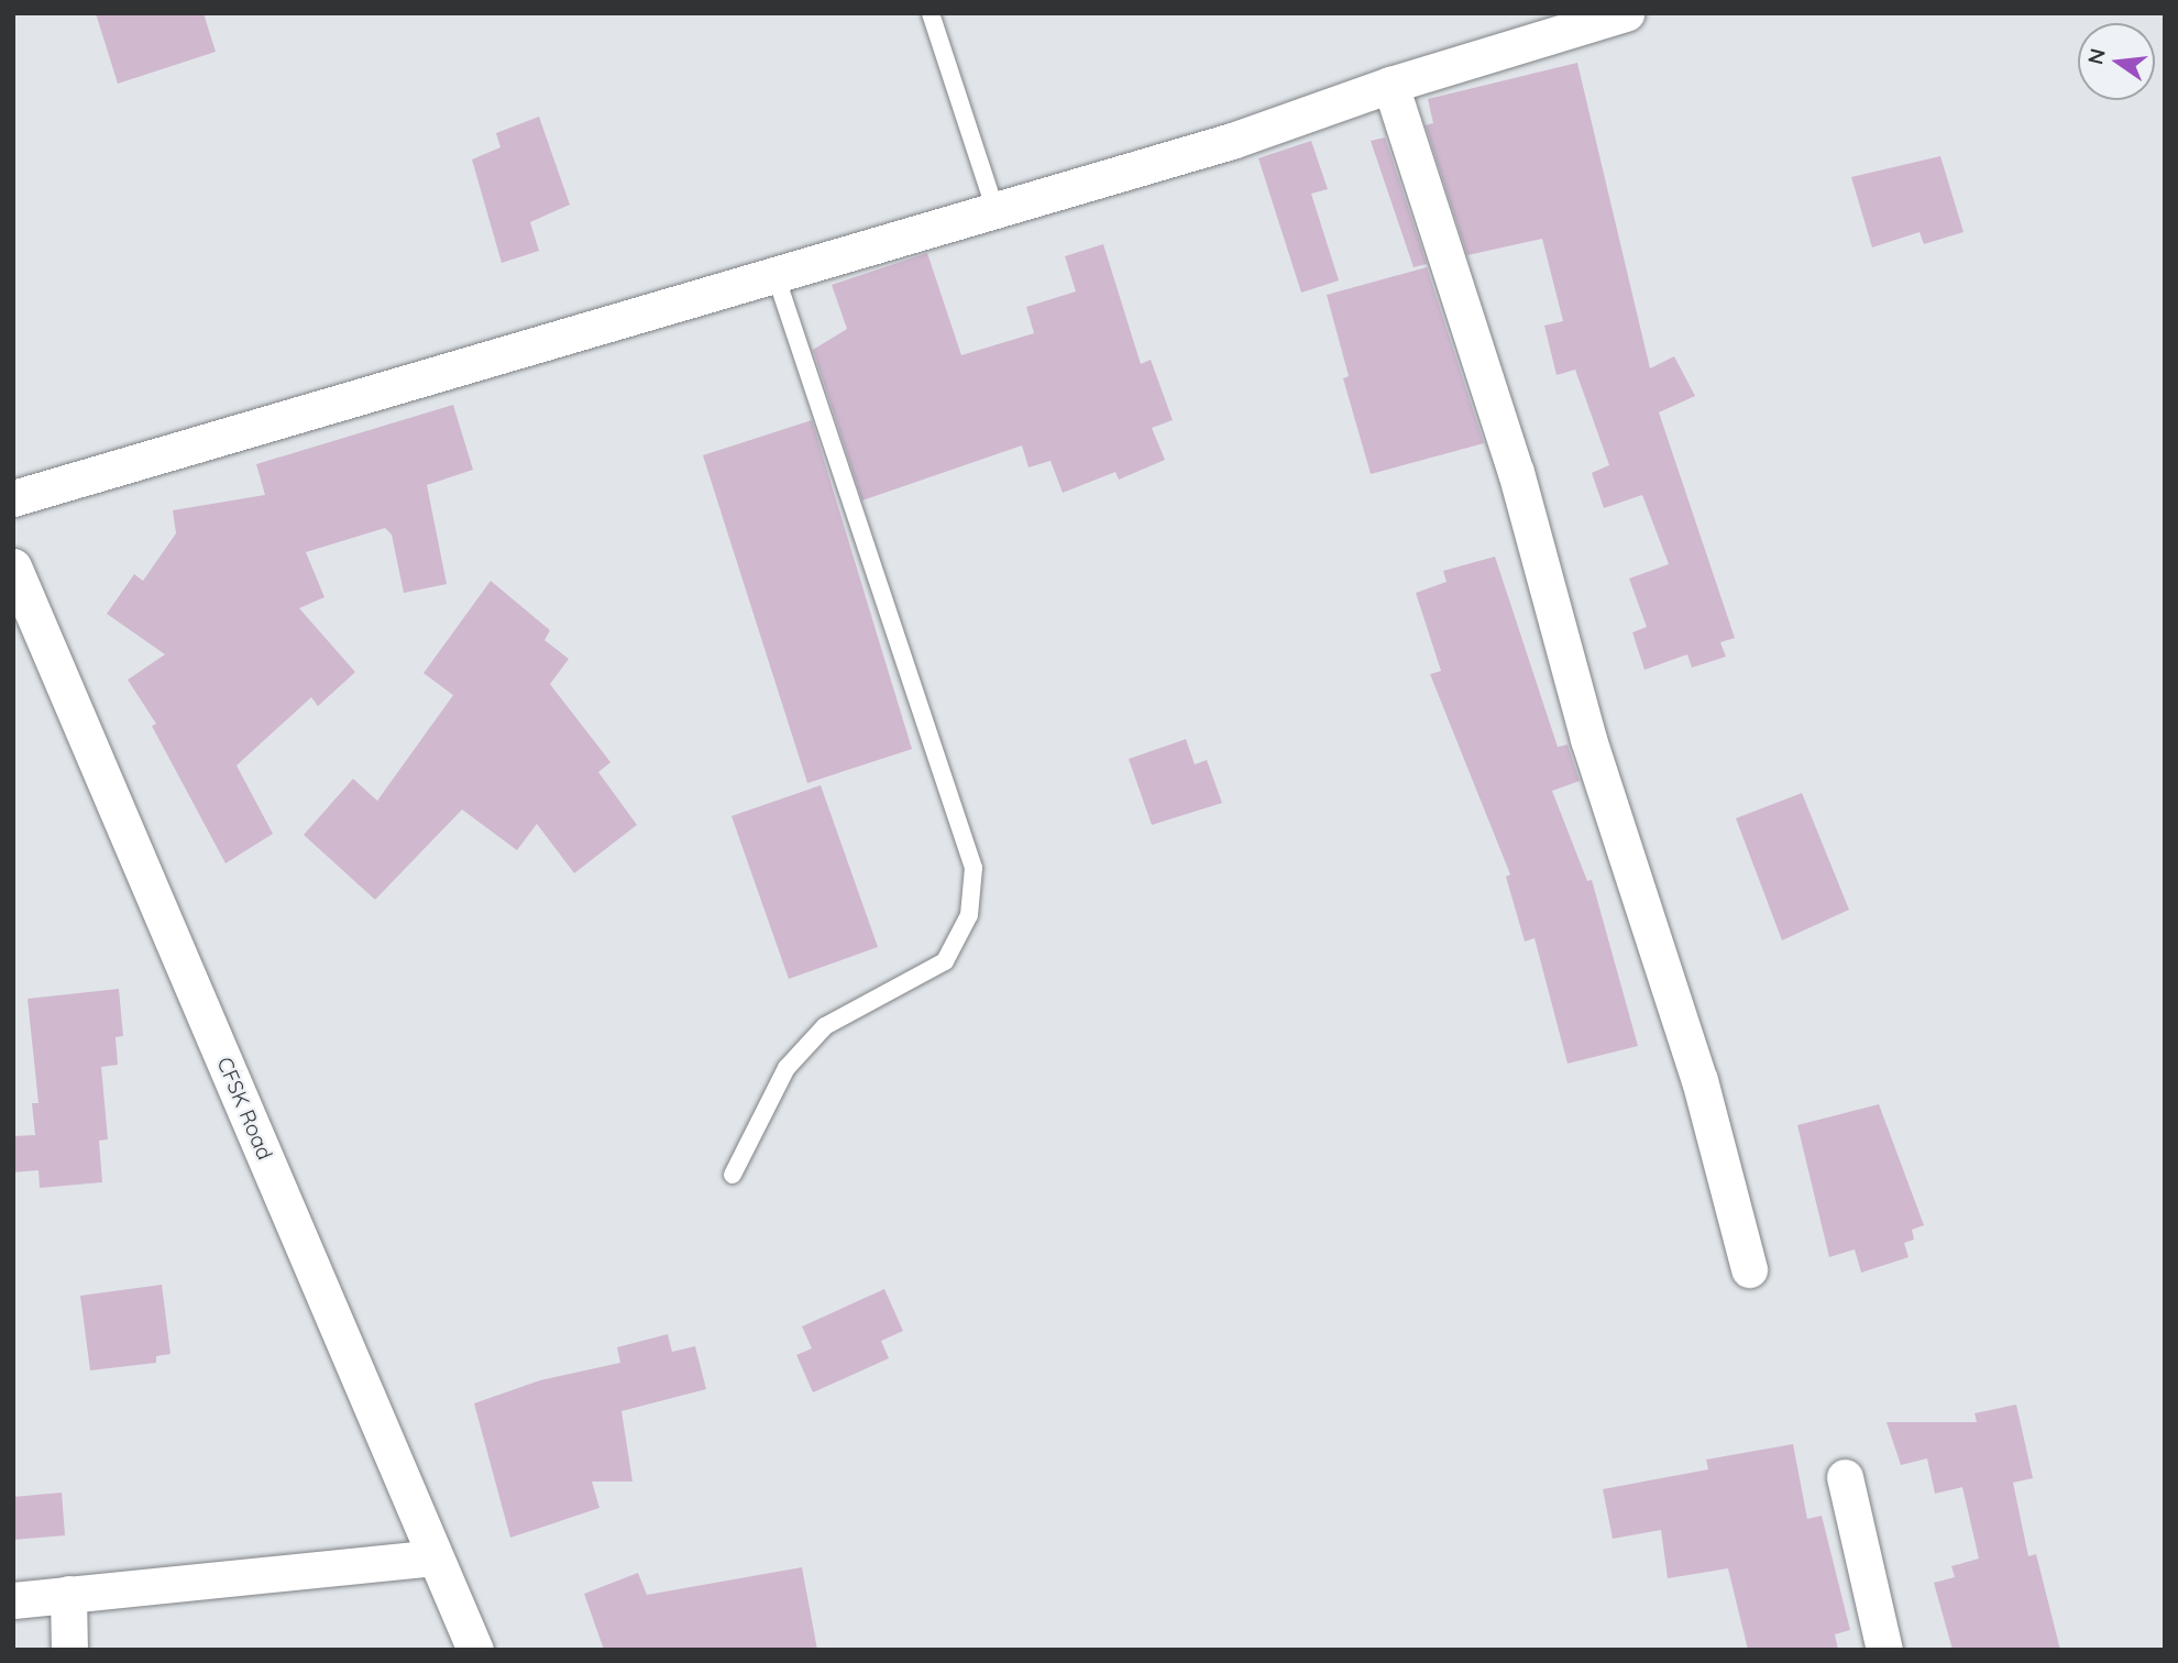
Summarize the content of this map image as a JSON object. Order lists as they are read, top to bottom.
{
  "streets": {
    "street": ["CFSK Road"]
  },
  "north": "left"
}
